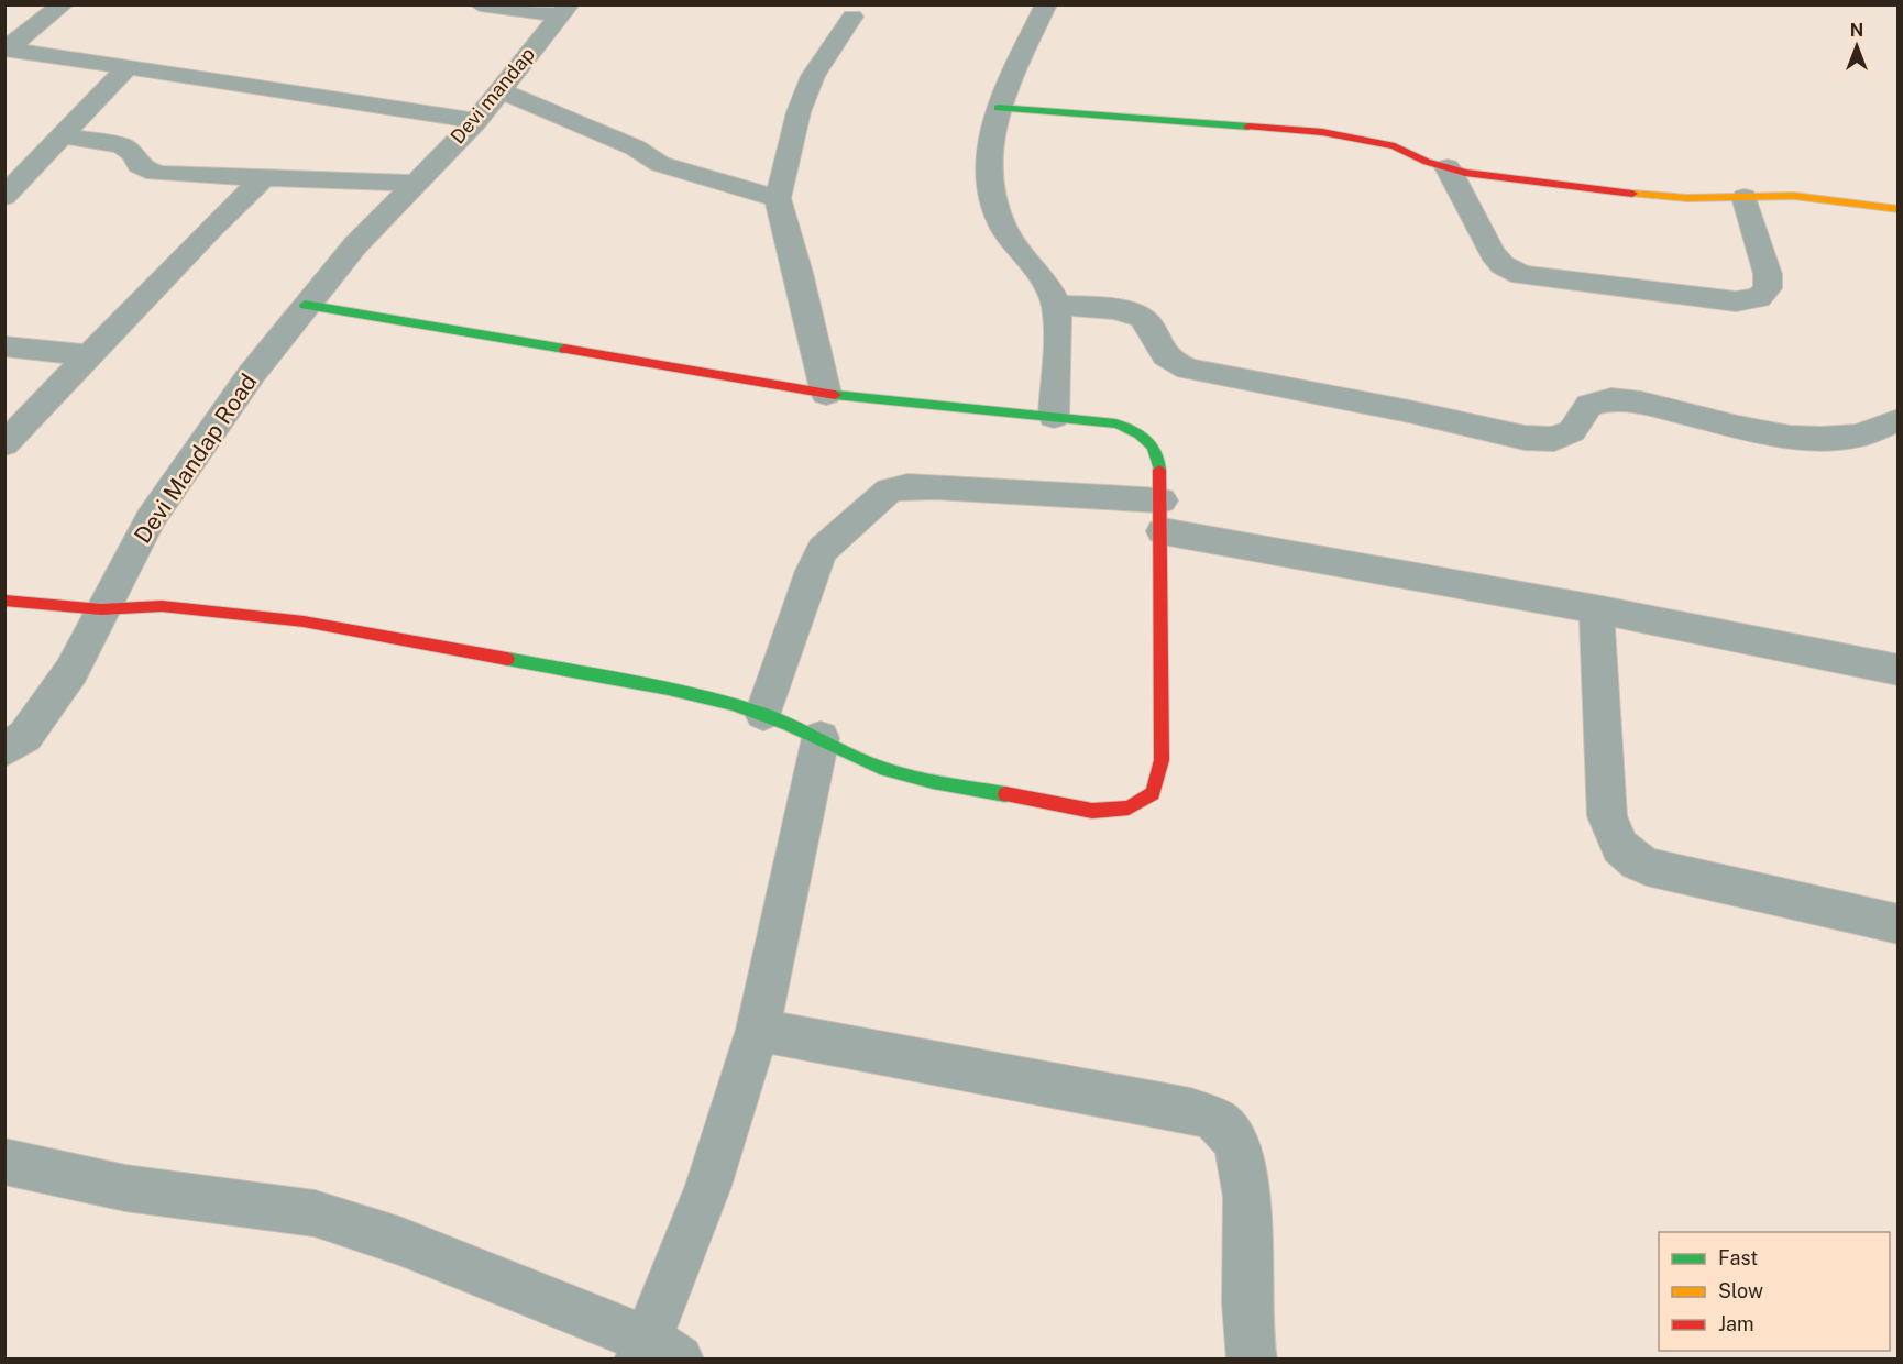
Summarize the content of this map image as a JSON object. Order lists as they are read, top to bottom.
{
  "streets": {
    "street": ["Devi mandap", "Devi Mandap Road"]
  },
  "crossings": [
    ["Devi mandap", "Devi Mandap Road"]
  ],
  "legend": ["Fast", "Slow", "Jam"],
  "north": "top"
}
